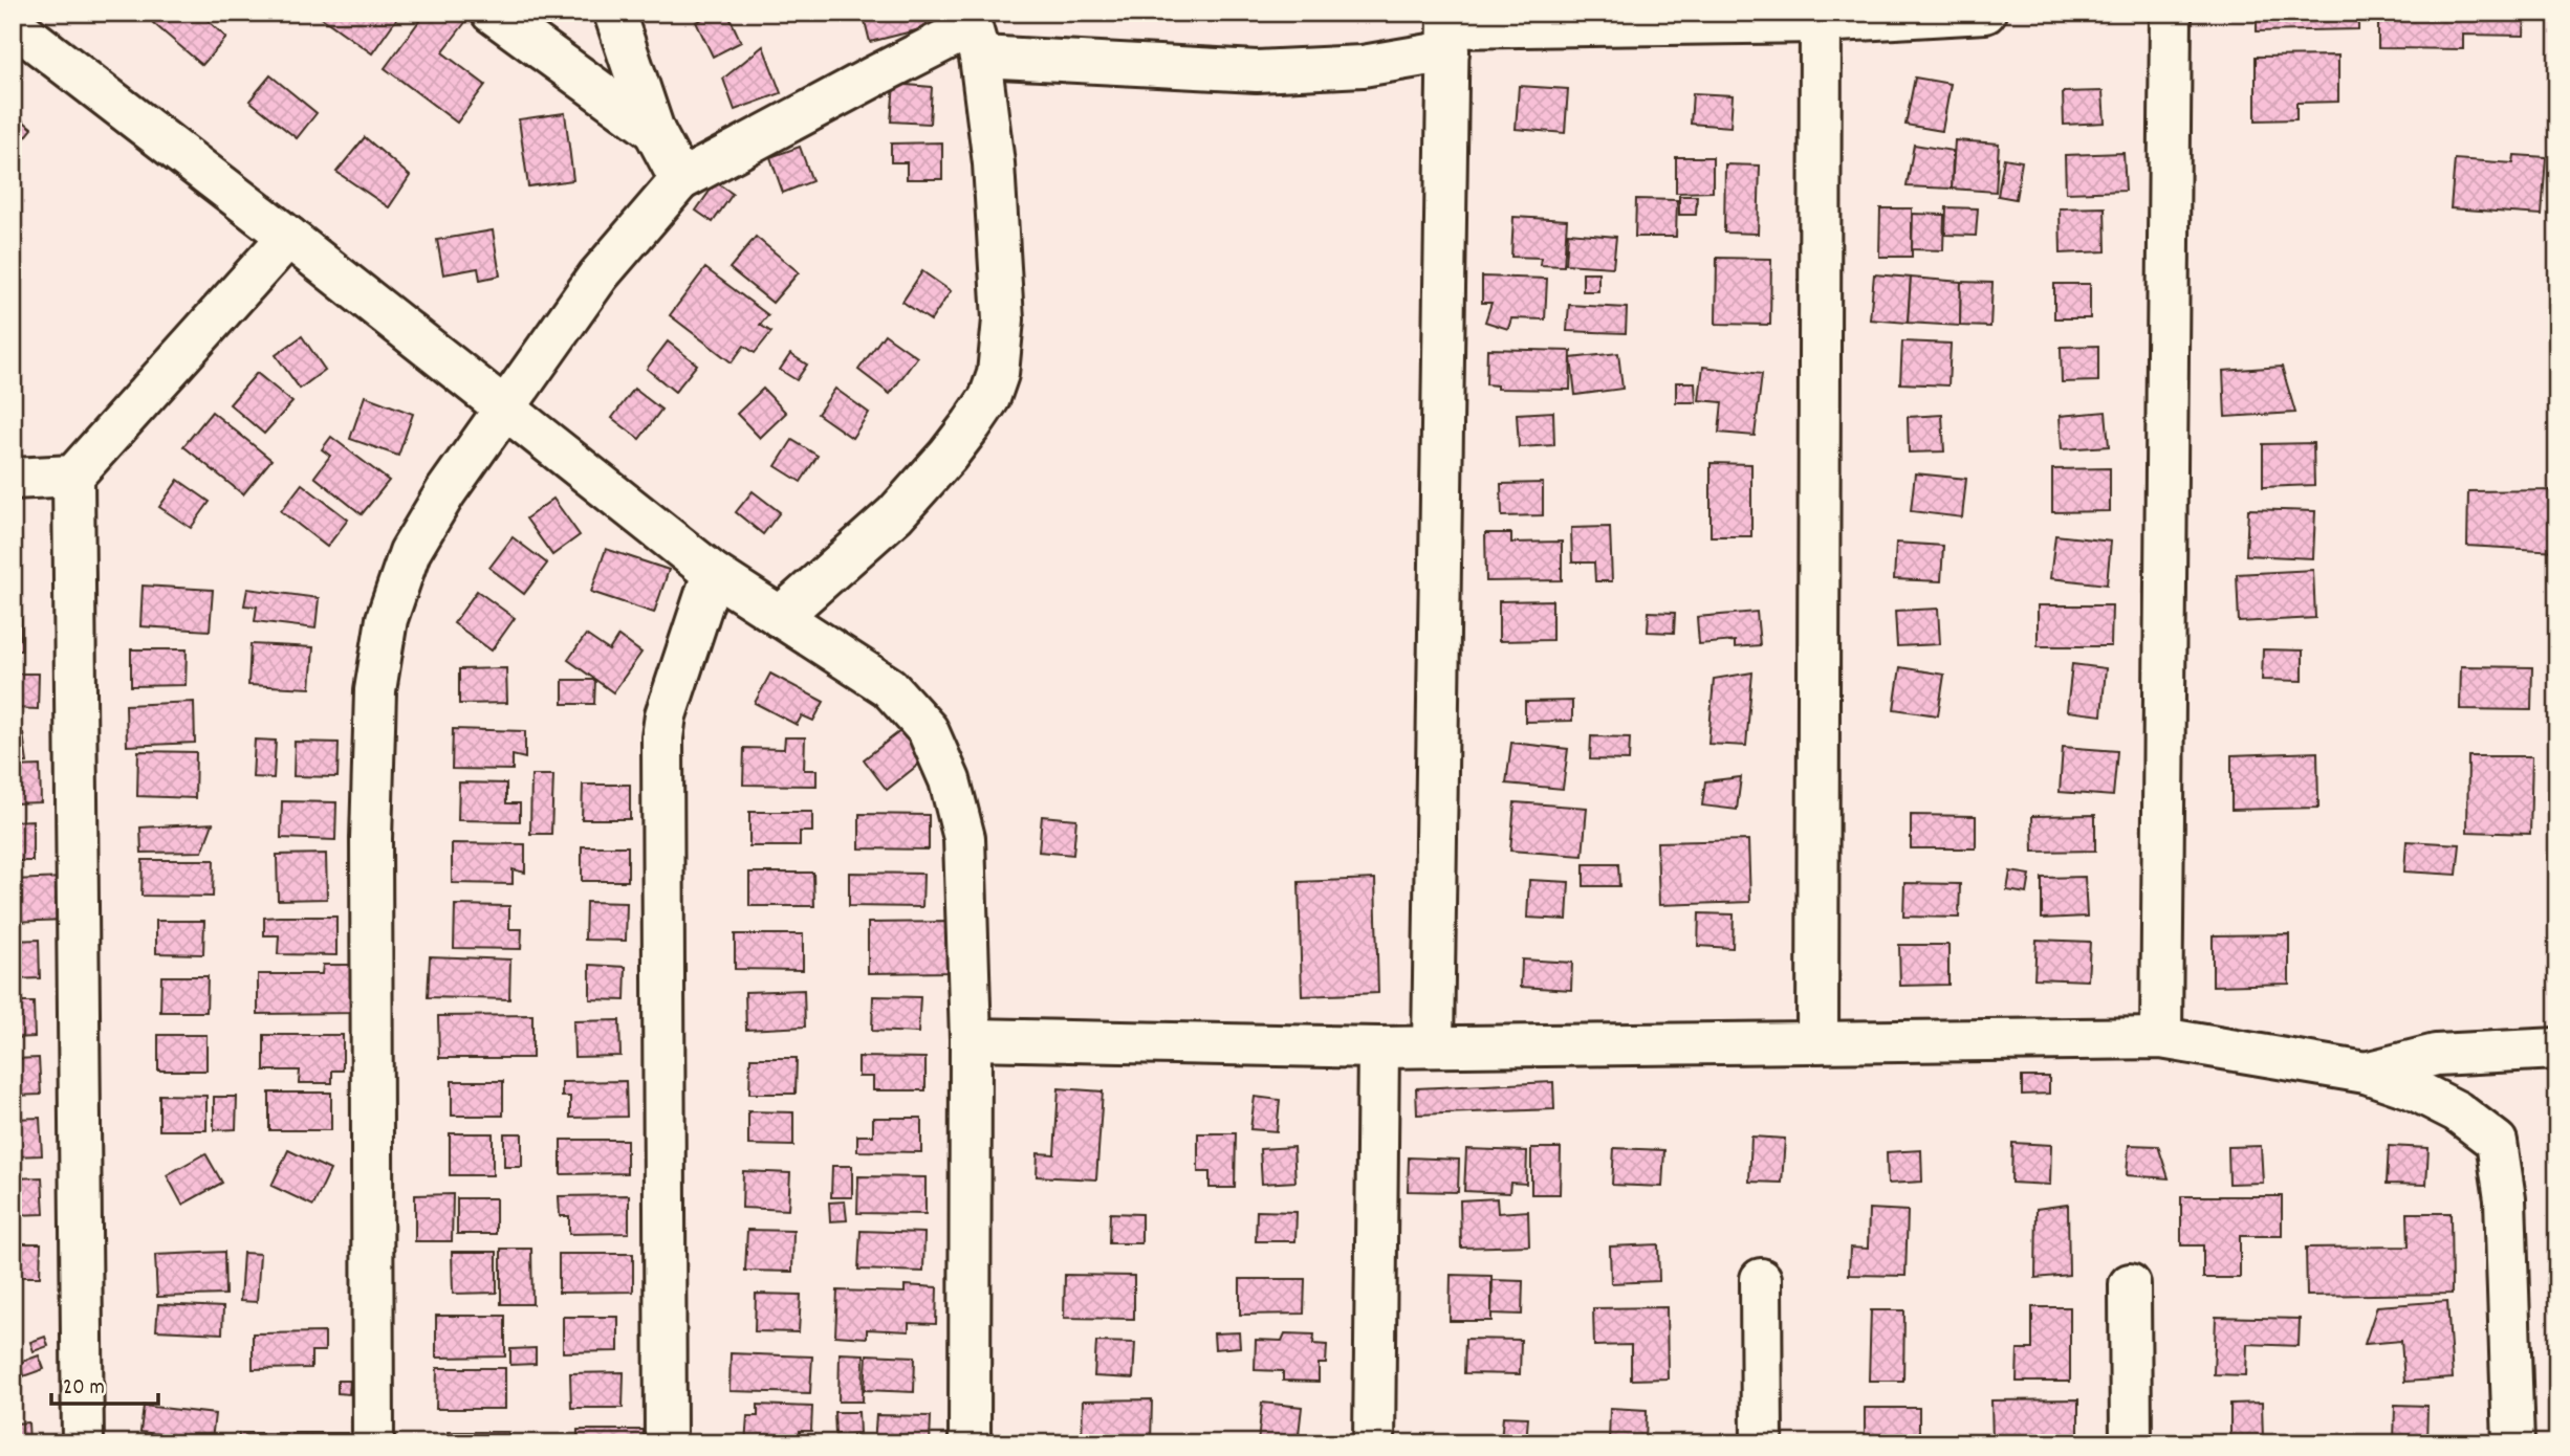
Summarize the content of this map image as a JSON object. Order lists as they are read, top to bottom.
{
  "scale_bar": "20 m"
}
